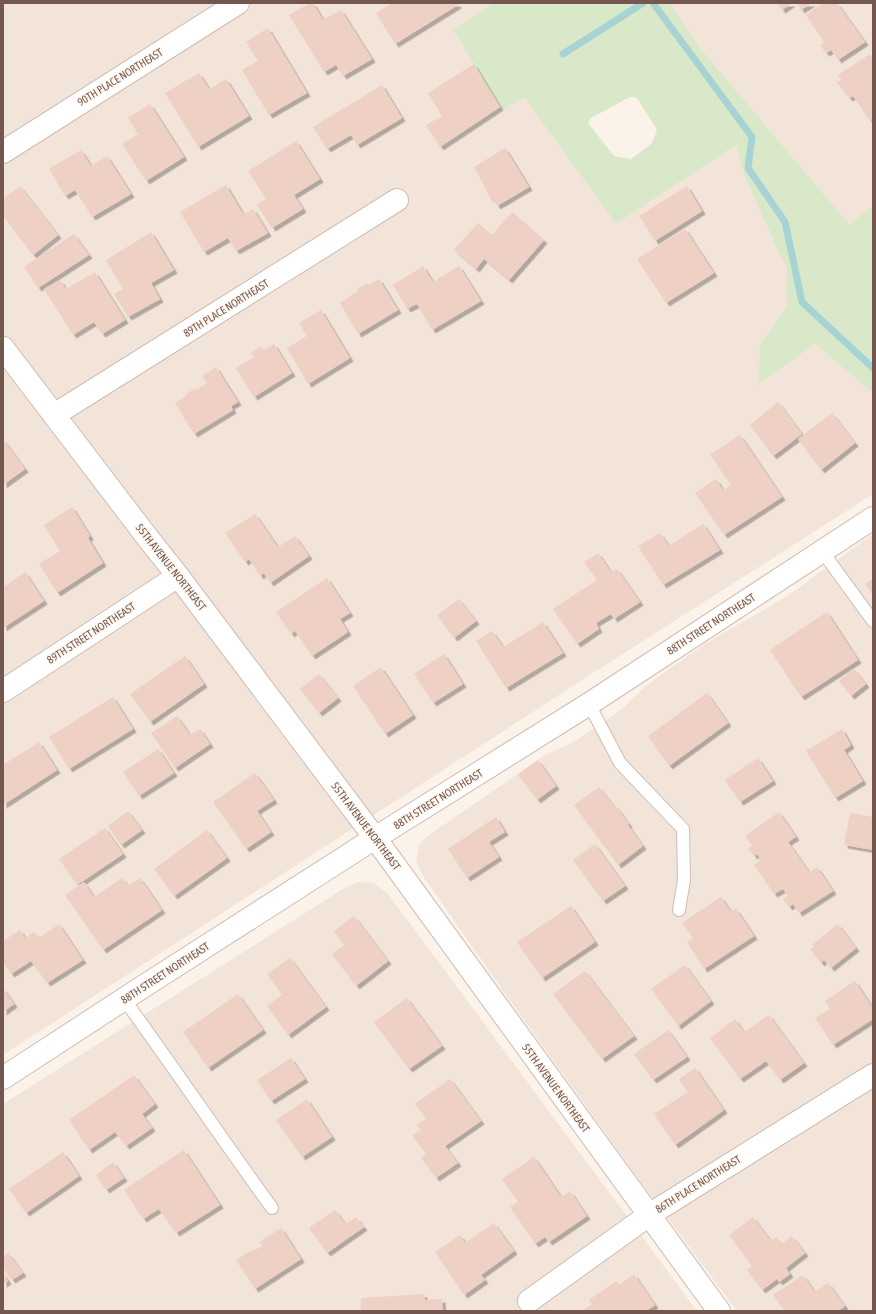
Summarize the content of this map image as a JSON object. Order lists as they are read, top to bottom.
{
  "streets": {
    "street": [
      "90TH PLACE NORTHEAST",
      "89TH PLACE NORTHEAST",
      "55TH AVENUE NORTHEAST",
      "88TH STREET NORTHEAST",
      "89TH STREET NORTHEAST",
      "86TH PLACE NORTHEAST"
    ]
  },
  "crossings": [
    ["89TH PLACE NORTHEAST", "55TH AVENUE NORTHEAST"],
    ["55TH AVENUE NORTHEAST", "88TH STREET NORTHEAST"],
    ["55TH AVENUE NORTHEAST", "89TH STREET NORTHEAST"],
    ["55TH AVENUE NORTHEAST", "86TH PLACE NORTHEAST"]
  ]
}
